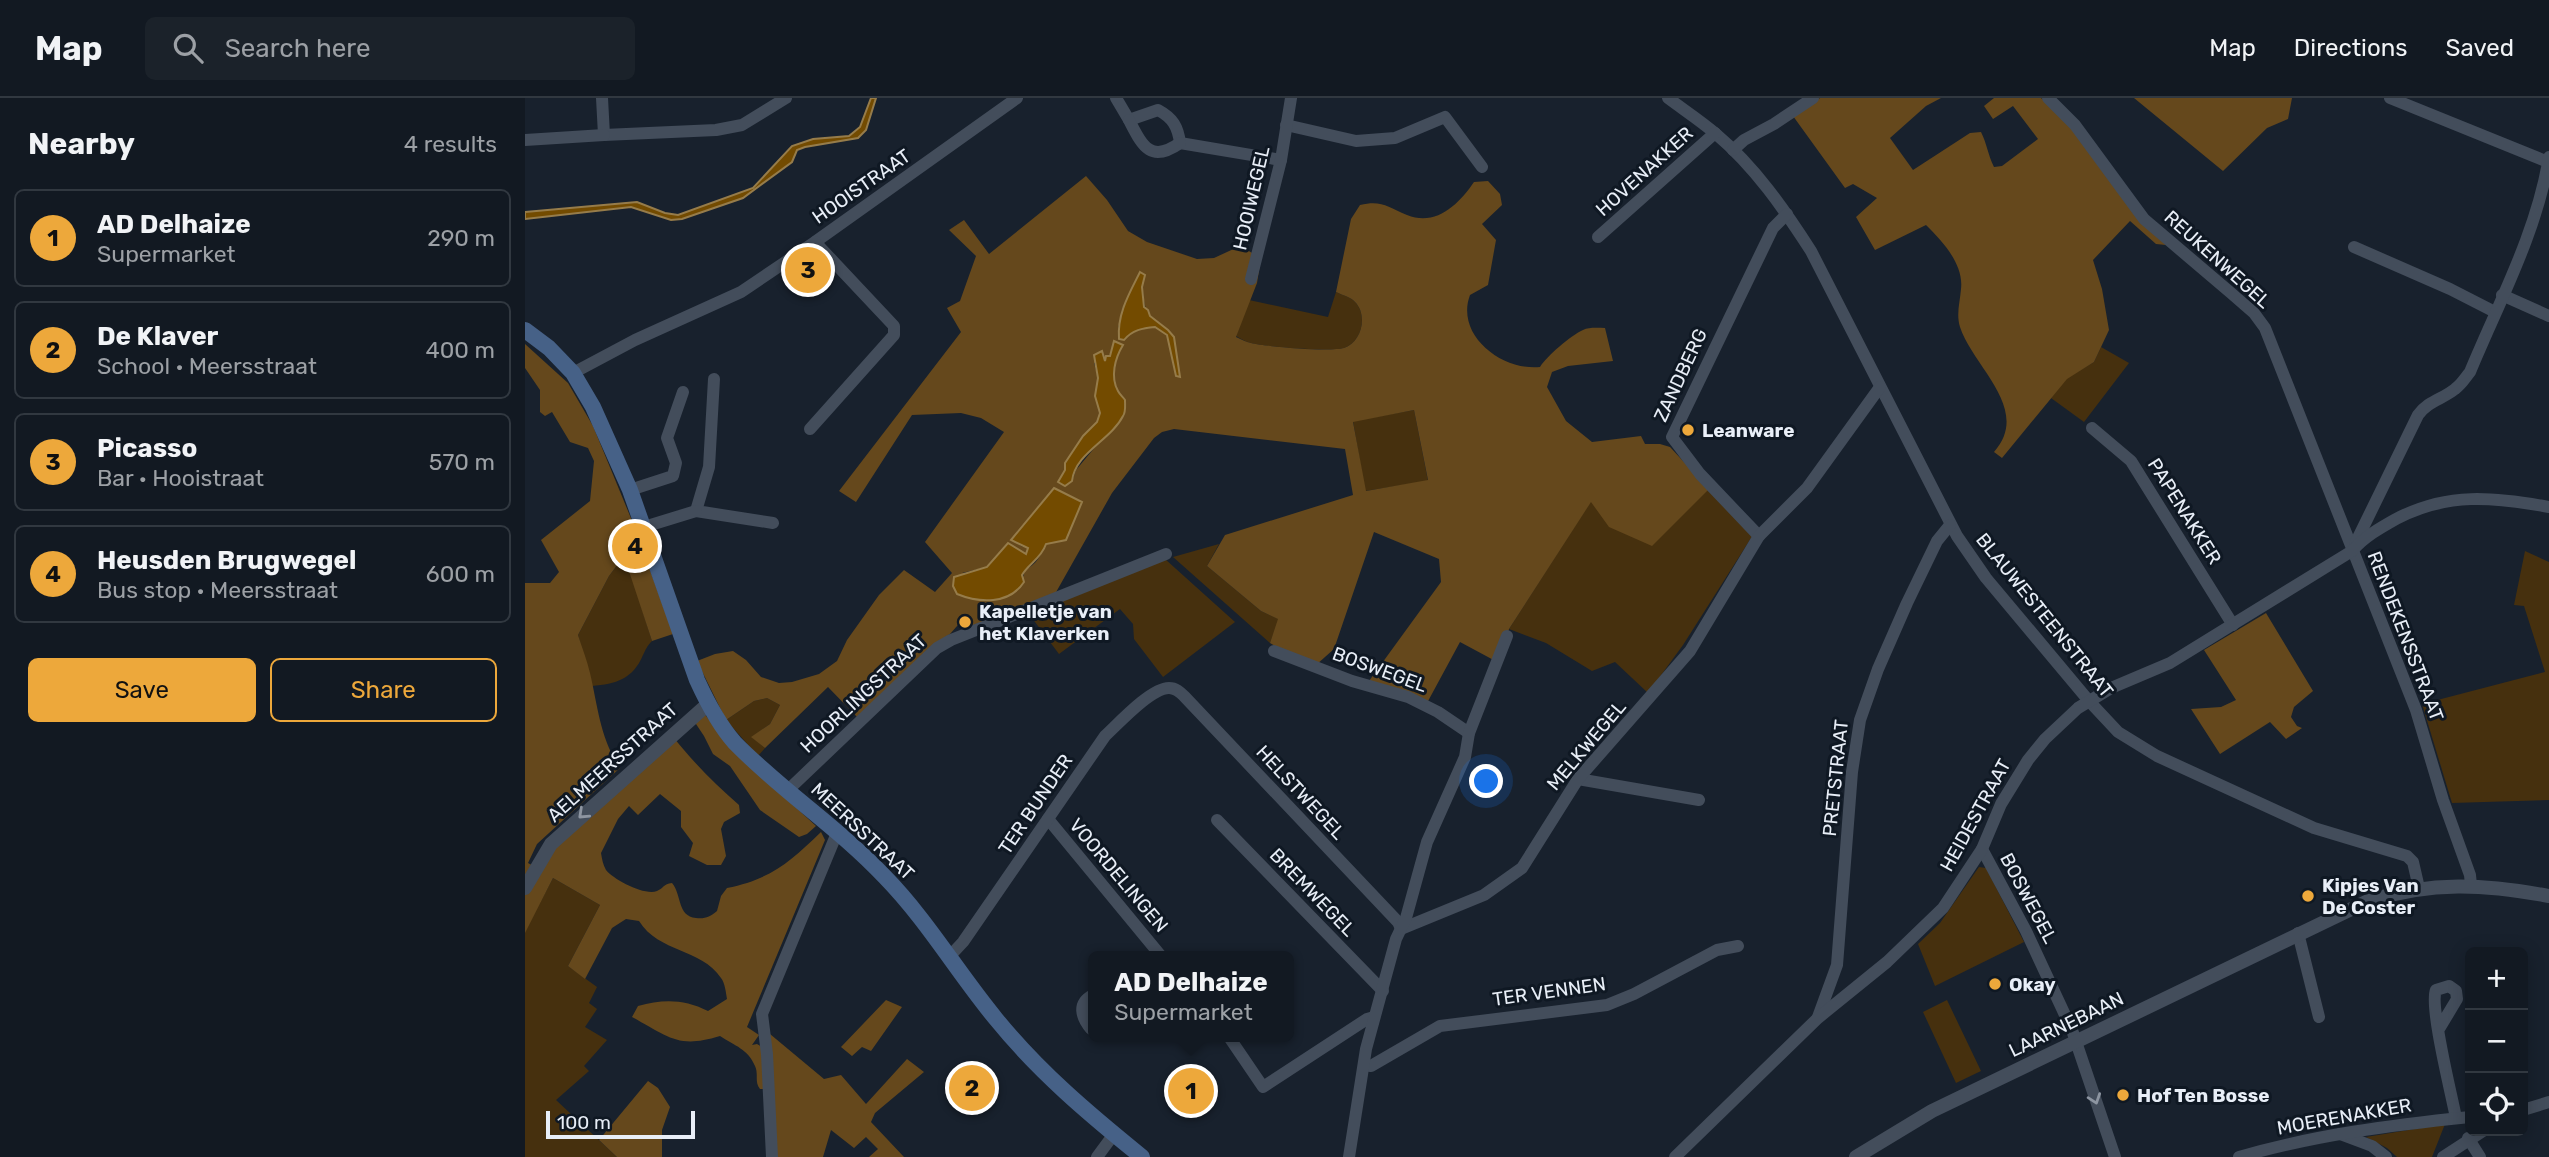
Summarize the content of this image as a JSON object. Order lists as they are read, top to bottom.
{
  "streets": {
    "main road": ["MEERSSTRAAT"],
    "street": [
      "HOVENAKKER",
      "HOOISTRAAT",
      "HOOIWEGEL",
      "REUKENWEGEL",
      "ZANDBERG",
      "PAPENAKKER",
      "BLAUWESTEENSTRAAT",
      "RENDEKENSSTRAAT",
      "BOSWEGEL",
      "HOORLINGSTRAAT",
      "MELKWEGEL",
      "AELMEERSSTRAAT",
      "PRETSTRAAT",
      "HELSTWEGEL",
      "TER BUNDER",
      "HEIDESTRAAT",
      "VOORDELINGEN",
      "BREMWEGEL",
      "TER VENNEN",
      "LAARNEBAAN",
      "MOERENAKKER"
    ]
  },
  "crossings": [
    ["HOVENAKKER", "BLAUWESTEENSTRAAT"],
    ["HOOISTRAAT", "MEERSSTRAAT"],
    ["REUKENWEGEL", "RENDEKENSSTRAAT"],
    ["REUKENWEGEL", "HEIDESTRAAT"],
    ["ZANDBERG", "BLAUWESTEENSTRAAT"],
    ["ZANDBERG", "MELKWEGEL"],
    ["PAPENAKKER", "HEIDESTRAAT"],
    ["BLAUWESTEENSTRAAT", "MELKWEGEL"],
    ["BLAUWESTEENSTRAAT", "PRETSTRAAT"],
    ["BLAUWESTEENSTRAAT", "HEIDESTRAAT"],
    ["BLAUWESTEENSTRAAT", "LAARNEBAAN"],
    ["RENDEKENSSTRAAT", "HEIDESTRAAT"],
    ["RENDEKENSSTRAAT", "LAARNEBAAN"],
    ["BOSWEGEL", "HEIDESTRAAT"],
    ["BOSWEGEL", "LAARNEBAAN"],
    ["HOORLINGSTRAAT", "MEERSSTRAAT"],
    ["MELKWEGEL", "HELSTWEGEL"],
    ["AELMEERSSTRAAT", "MEERSSTRAAT"],
    ["PRETSTRAAT", "HEIDESTRAAT"],
    ["HELSTWEGEL", "TER BUNDER"],
    ["TER BUNDER", "MEERSSTRAAT"],
    ["TER BUNDER", "VOORDELINGEN"]
  ],
  "one_way": ["AELMEERSSTRAAT"],
  "places": [
    "Leanware",
    "Kapelletje van het Klaverken",
    "Kipjes Van De Coster",
    "Okay",
    "Hof Ten Bosse"
  ],
  "scale_bar": "100 m",
  "page": {
    "header": "Map",
    "search": "Search here",
    "nav": ["Map", "Directions", "Saved"],
    "heading": ["Nearby", "4 results"],
    "list": [
      {
        "mark": "1",
        "name": "AD Delhaize",
        "note": "Supermarket",
        "value": "290 m"
      },
      {
        "mark": "2",
        "name": "De Klaver",
        "note": "School · Meersstraat",
        "value": "400 m"
      },
      {
        "mark": "3",
        "name": "Picasso",
        "note": "Bar · Hooistraat",
        "value": "570 m"
      },
      {
        "mark": "4",
        "name": "Heusden Brugwegel",
        "note": "Bus stop · Meersstraat",
        "value": "600 m"
      }
    ],
    "pins": [
      "3",
      "4",
      "2",
      "1"
    ],
    "buttons": ["Save", "Share"],
    "map_buttons": ["+", "−"],
    "popup": ["AD Delhaize", "Supermarket"],
    "scale": "100 m"
  }
}
